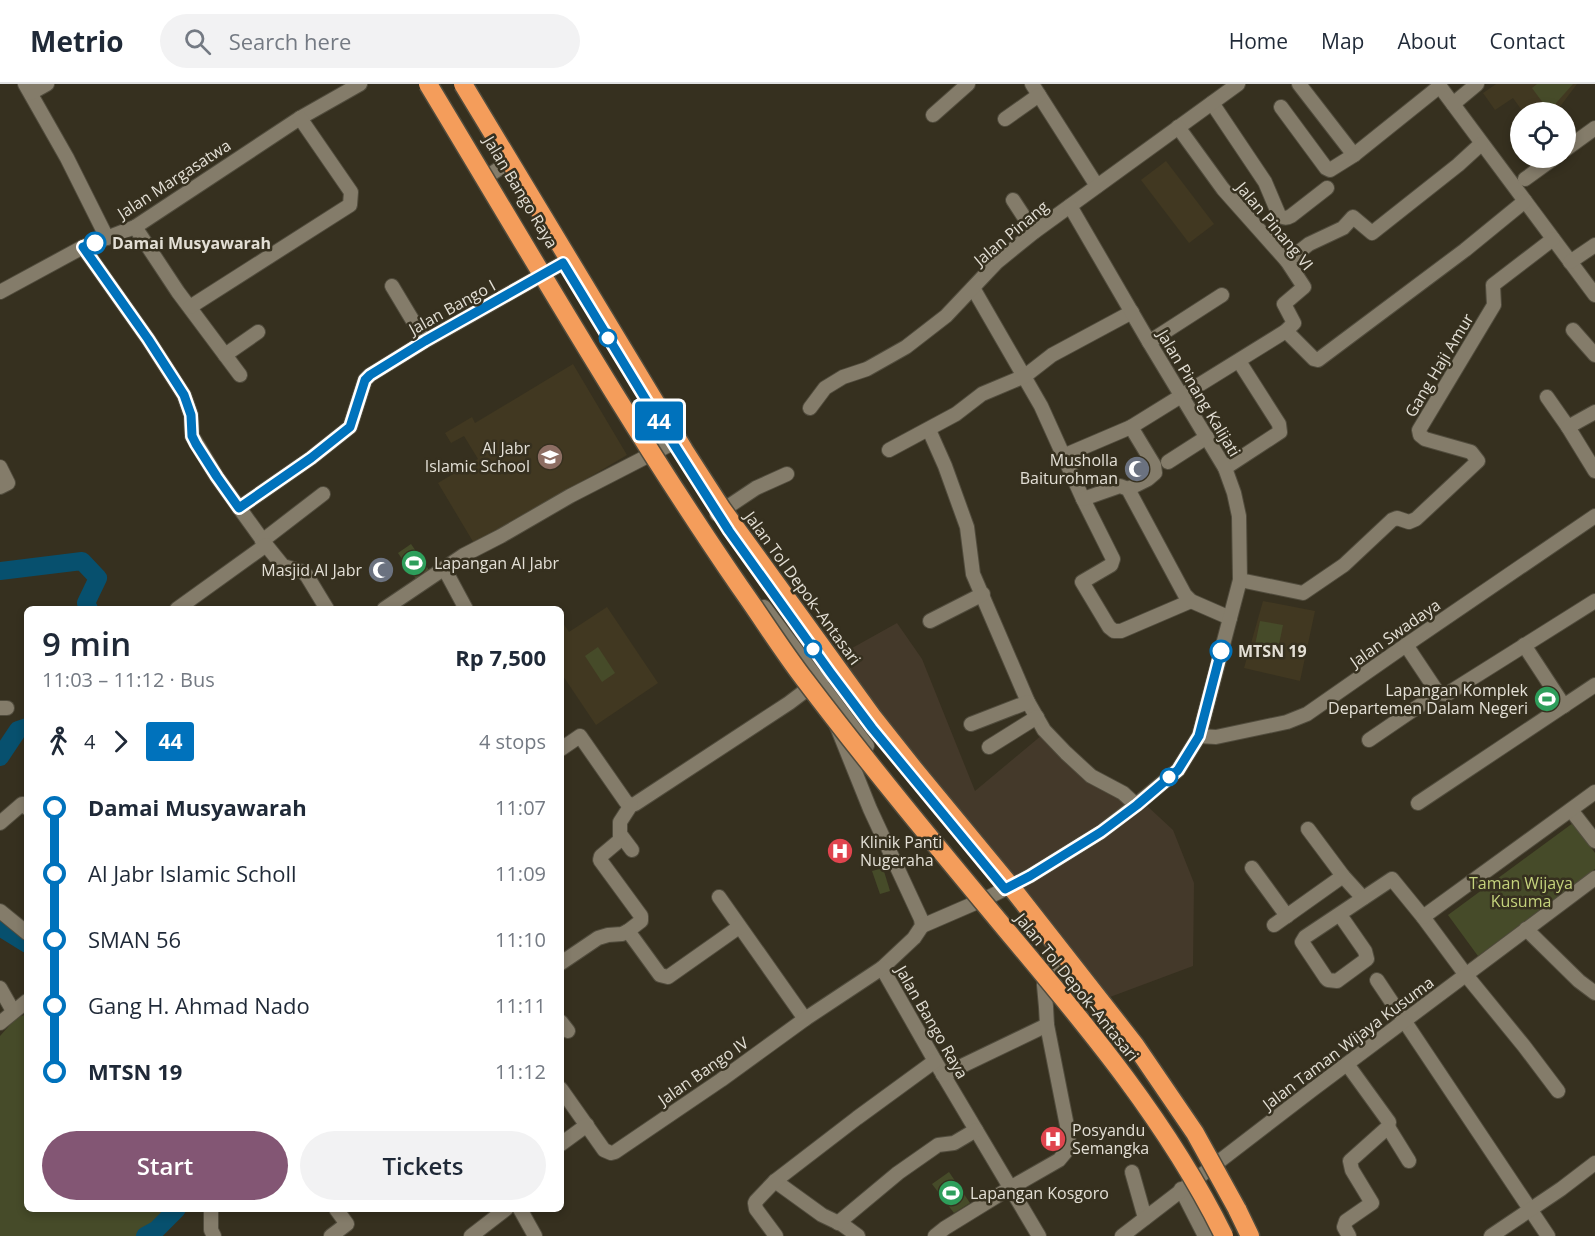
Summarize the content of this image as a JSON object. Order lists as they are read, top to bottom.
{
  "streets": {
    "highway": ["Jalan Tol Depok–Antasari"],
    "street": [
      "Jalan Margasatwa",
      "Jalan Bango Raya",
      "Jalan Pinang VI",
      "Jalan Pinang",
      "Jalan Bango I",
      "Gang Haji Amur",
      "Jalan Pinang Kalijati",
      "Jalan Swadaya",
      "Jalan Taman Wijaya Kusuma",
      "Jalan Bango IV"
    ]
  },
  "crossings": [
    ["Jalan Bango Raya", "Jalan Bango I"],
    ["Jalan Bango Raya", "Jalan Pinang Kalijati"],
    ["Jalan Bango Raya", "Jalan Tol Depok–Antasari"],
    ["Jalan Bango Raya", "Jalan Taman Wijaya Kusuma"],
    ["Jalan Bango Raya", "Jalan Bango IV"],
    ["Jalan Pinang VI", "Jalan Pinang"],
    ["Jalan Pinang", "Jalan Pinang Kalijati"],
    ["Gang Haji Amur", "Jalan Pinang Kalijati"],
    ["Jalan Pinang Kalijati", "Jalan Swadaya"]
  ],
  "parks": ["Taman Wijaya Kusuma"],
  "places": {
    "other": ["Damai Musyawarah", "MTSN 19"],
    "school or university": ["Al Jabr Islamic School"],
    "mosque": ["Musholla Baiturohman", "Masjid Al Jabr"],
    "sports": ["Lapangan Al Jabr", "Lapangan Komplek Departemen Dalam Negeri", "Lapangan Kosgoro"],
    "hospital": ["Klinik Panti Nugeraha", "Posyandu Semangka"]
  },
  "lines": ["bus line 44"],
  "page": {
    "header": "Metrio",
    "search": "Search here",
    "nav": [
      "Home",
      "Map",
      "About",
      "Contact"
    ],
    "on_map": "44",
    "heading": ["9 min", "11:03 – 11:12 · Bus", "Rp 7,500"],
    "legs": ["4", "44", "4 stops"],
    "list": [
      {
        "name": "Damai Musyawarah",
        "value": "11:07"
      },
      {
        "name": "Al Jabr Islamic Scholl",
        "value": "11:09"
      },
      {
        "name": "SMAN 56",
        "value": "11:10"
      },
      {
        "name": "Gang H. Ahmad Nado",
        "value": "11:11"
      },
      {
        "name": "MTSN 19",
        "value": "11:12"
      }
    ],
    "buttons": ["Start", "Tickets"]
  }
}
